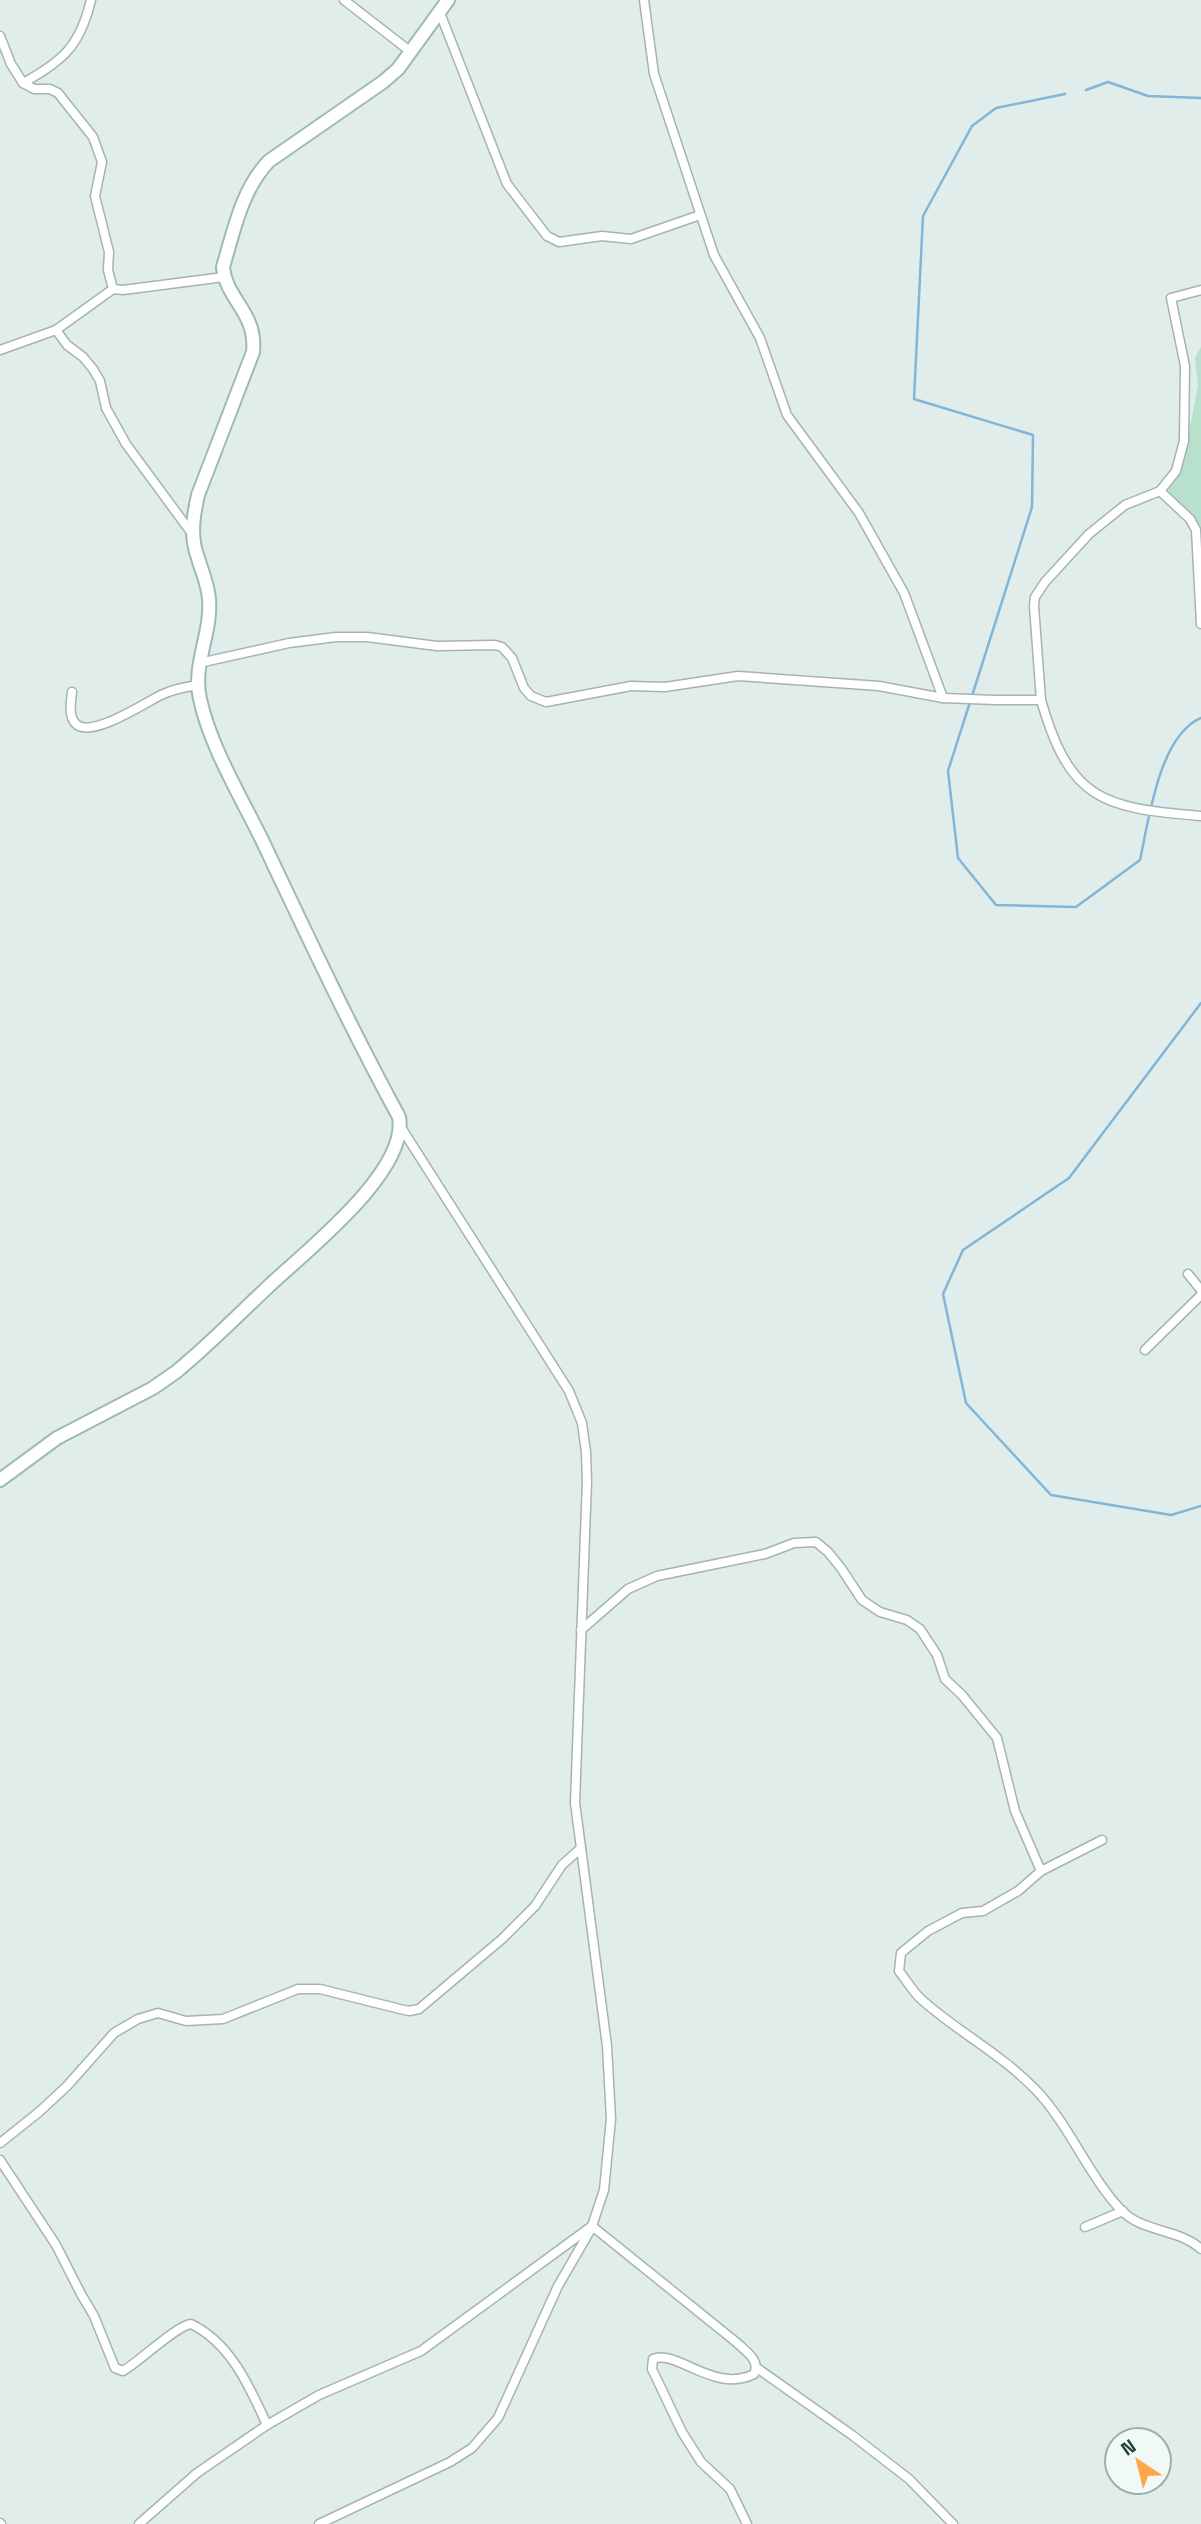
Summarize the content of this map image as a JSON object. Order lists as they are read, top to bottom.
{
  "north": "top left"
}
